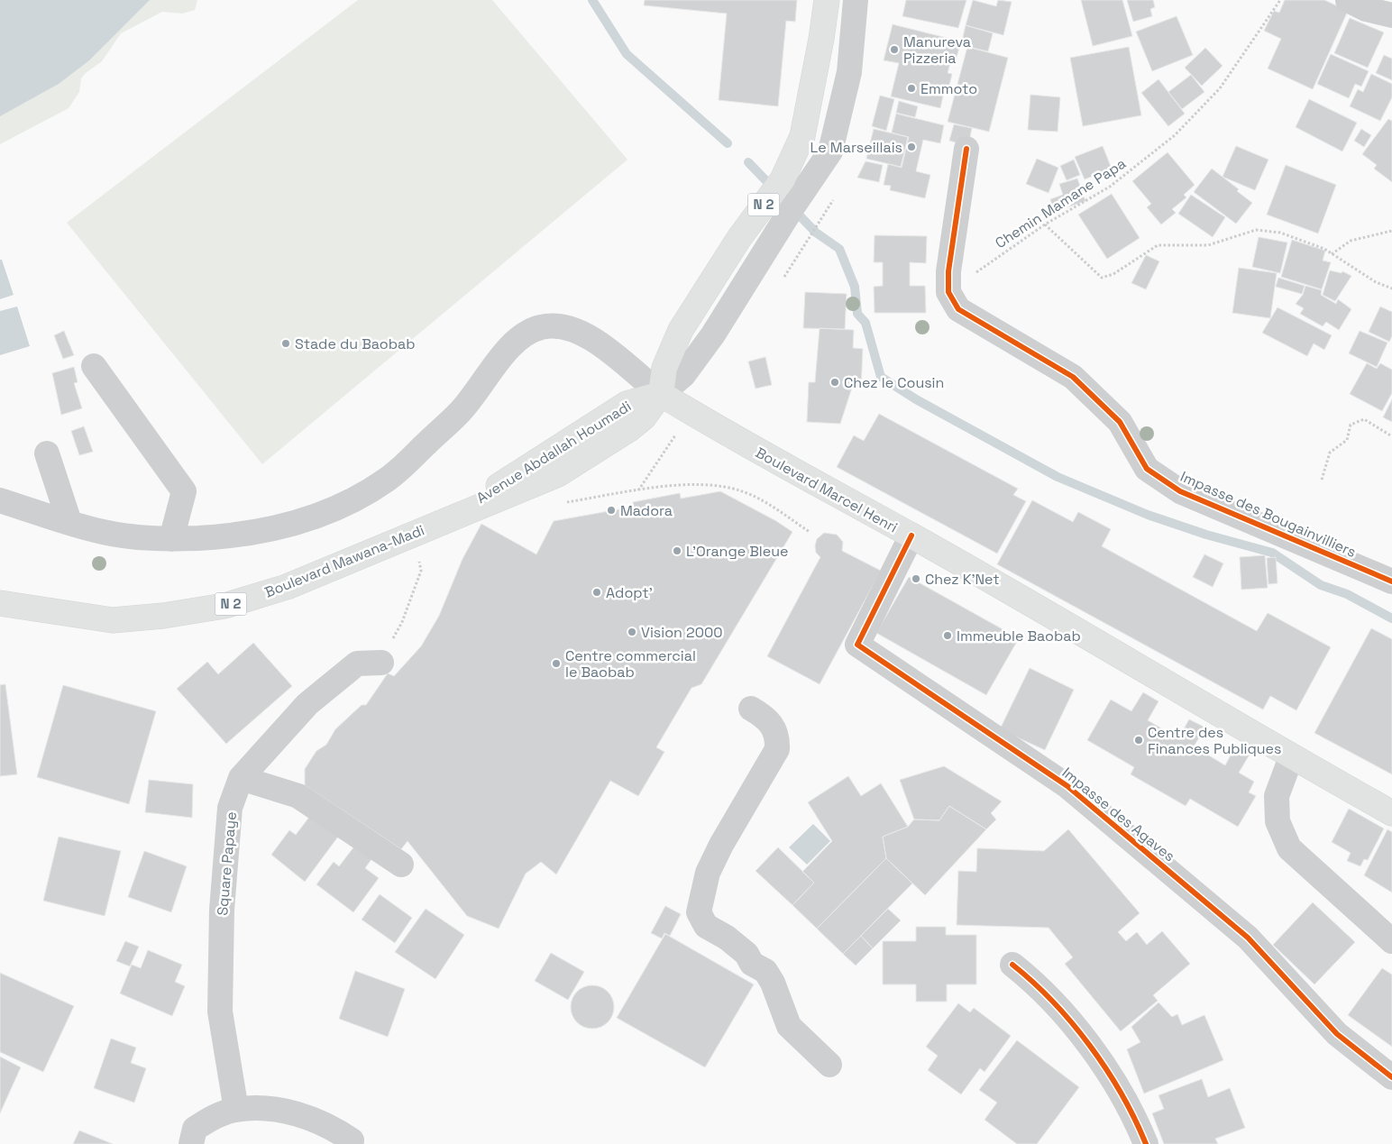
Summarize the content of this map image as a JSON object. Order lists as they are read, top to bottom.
{
  "streets": {
    "main road": ["N 2", "Boulevard Marcel Henri", "Boulevard Mawana-Madi"],
    "street": ["Impasse des Bougainvilliers", "Impasse des Agaves", "Square Papaye"],
    "path": ["Chemin Mamane Papa"]
  },
  "crossings": [
    ["Chemin Mamane Papa", "Impasse des Bougainvilliers"],
    ["N 2", "Boulevard Marcel Henri"],
    ["N 2", "Boulevard Mawana-Madi"],
    ["Boulevard Marcel Henri", "Boulevard Mawana-Madi"],
    ["Boulevard Marcel Henri", "Impasse des Agaves"]
  ],
  "places": [
    "Manureva Pizzeria",
    "Emmoto",
    "Le Marseillais",
    "Stade du Baobab",
    "Chez le Cousin",
    "Madora",
    "L'Orange Bleue",
    "Chez K'Net",
    "Adopt'",
    "Vision 2000",
    "Immeuble Baobab",
    "Centre commercial le Baobab",
    "Centre des Finances Publiques"
  ]
}
